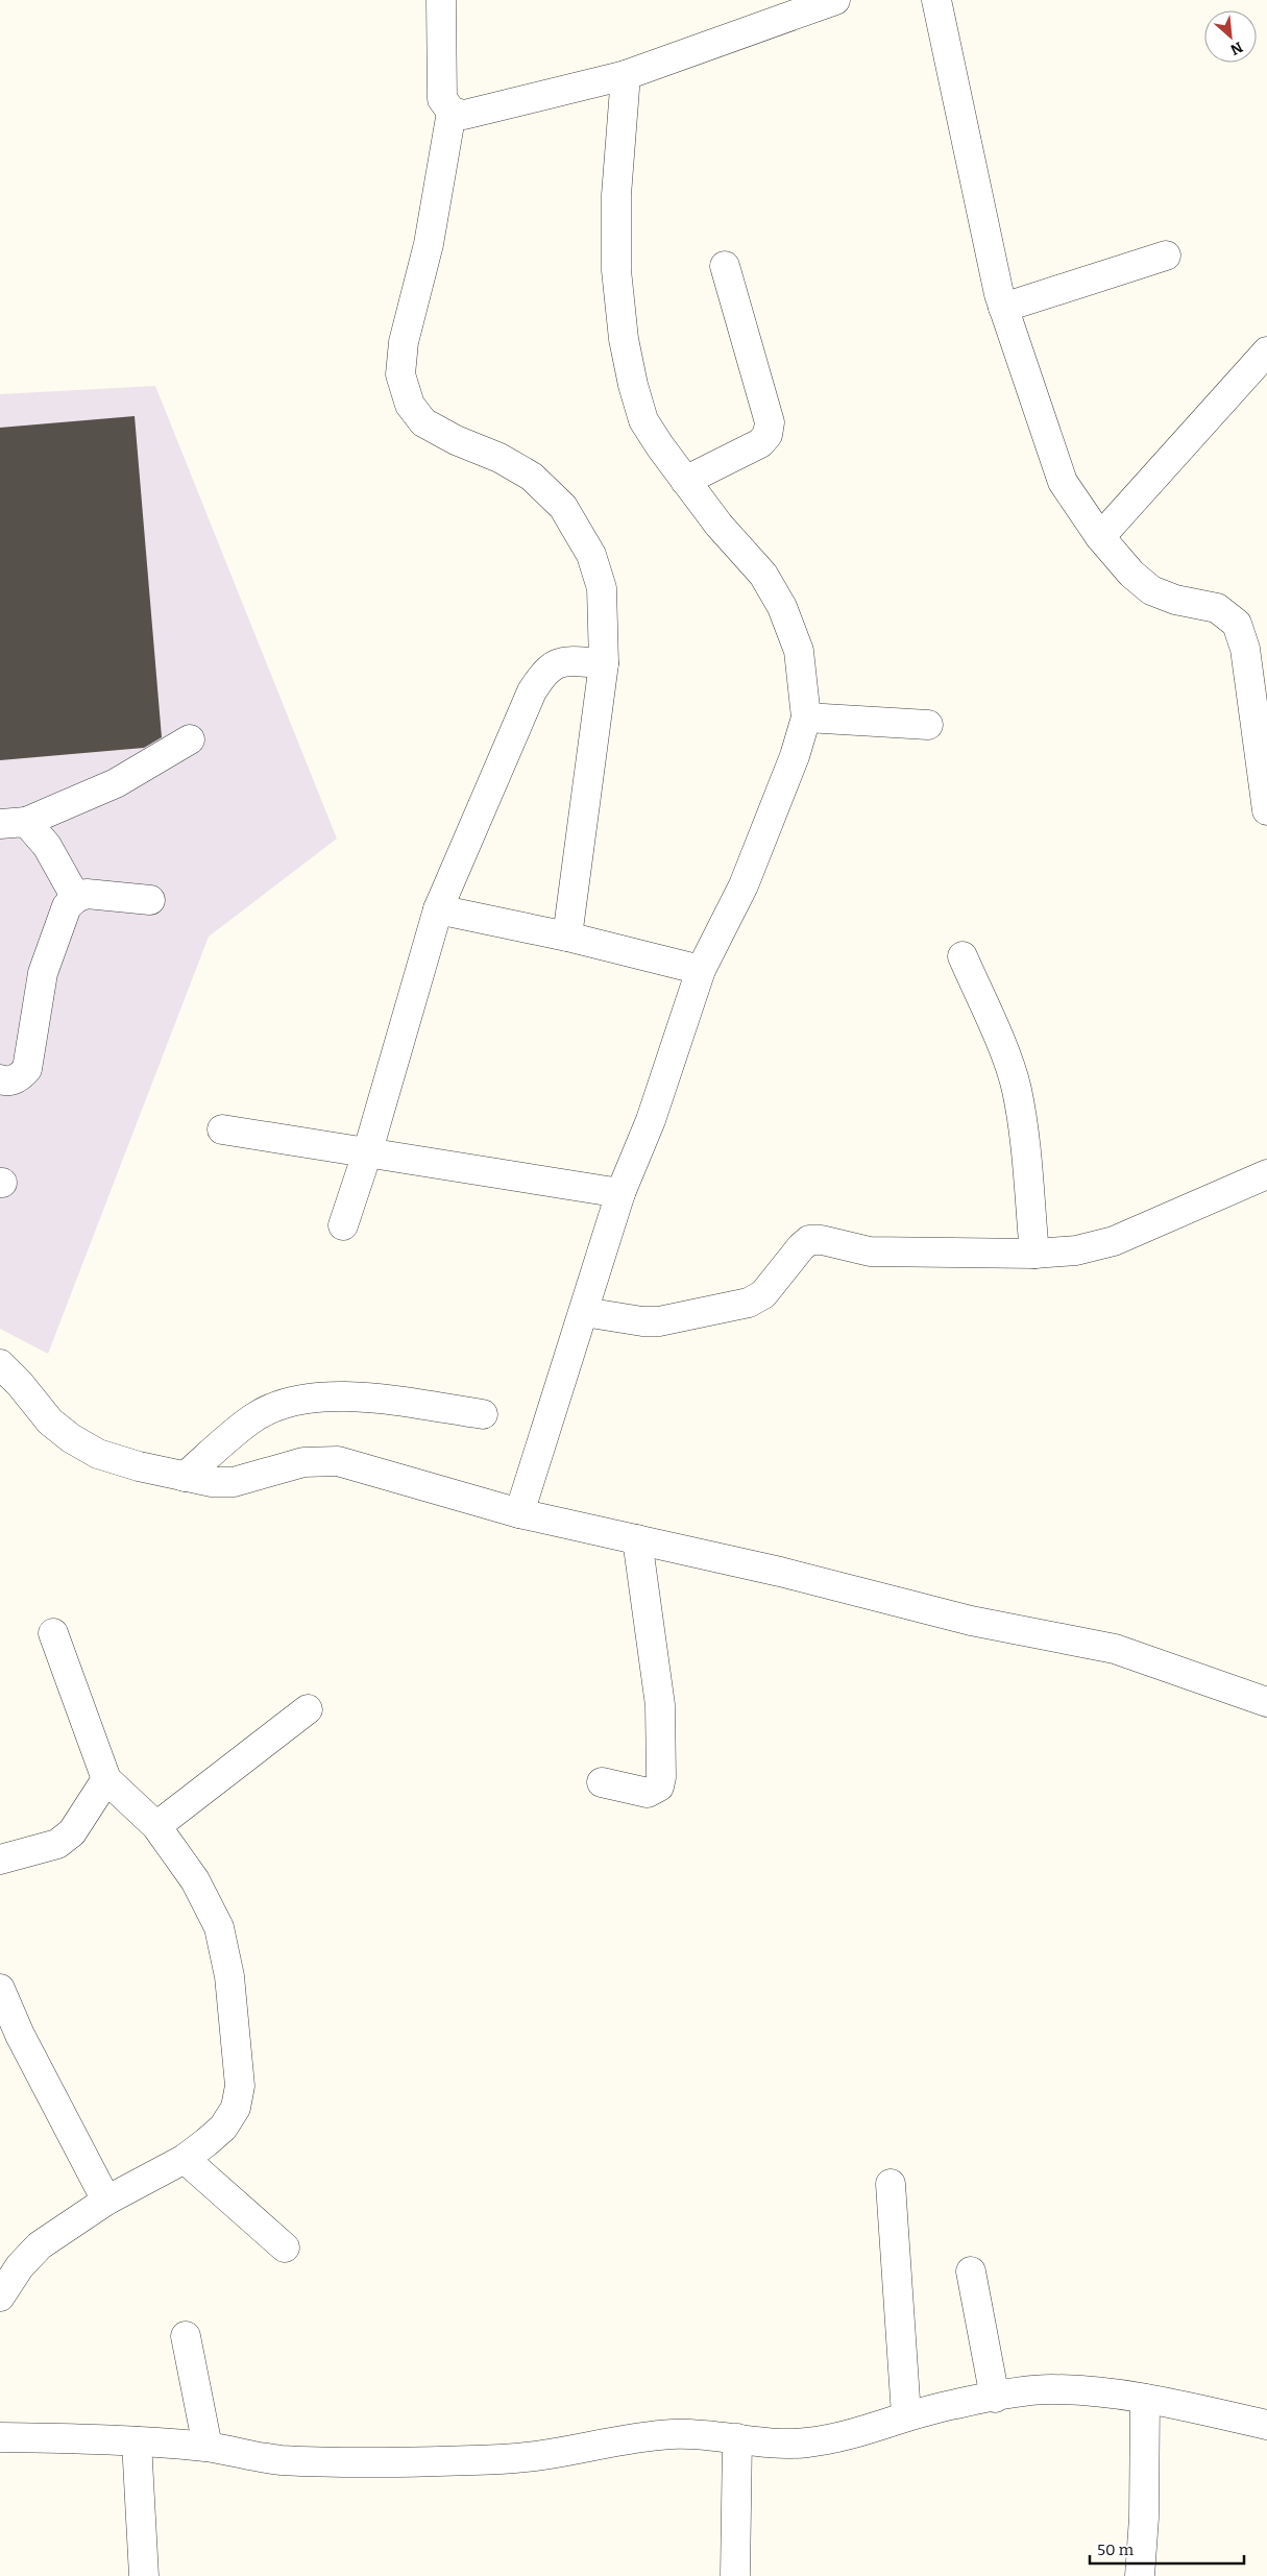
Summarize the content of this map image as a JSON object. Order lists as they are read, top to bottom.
{
  "scale_bar": "50 m",
  "north": "bottom right"
}
